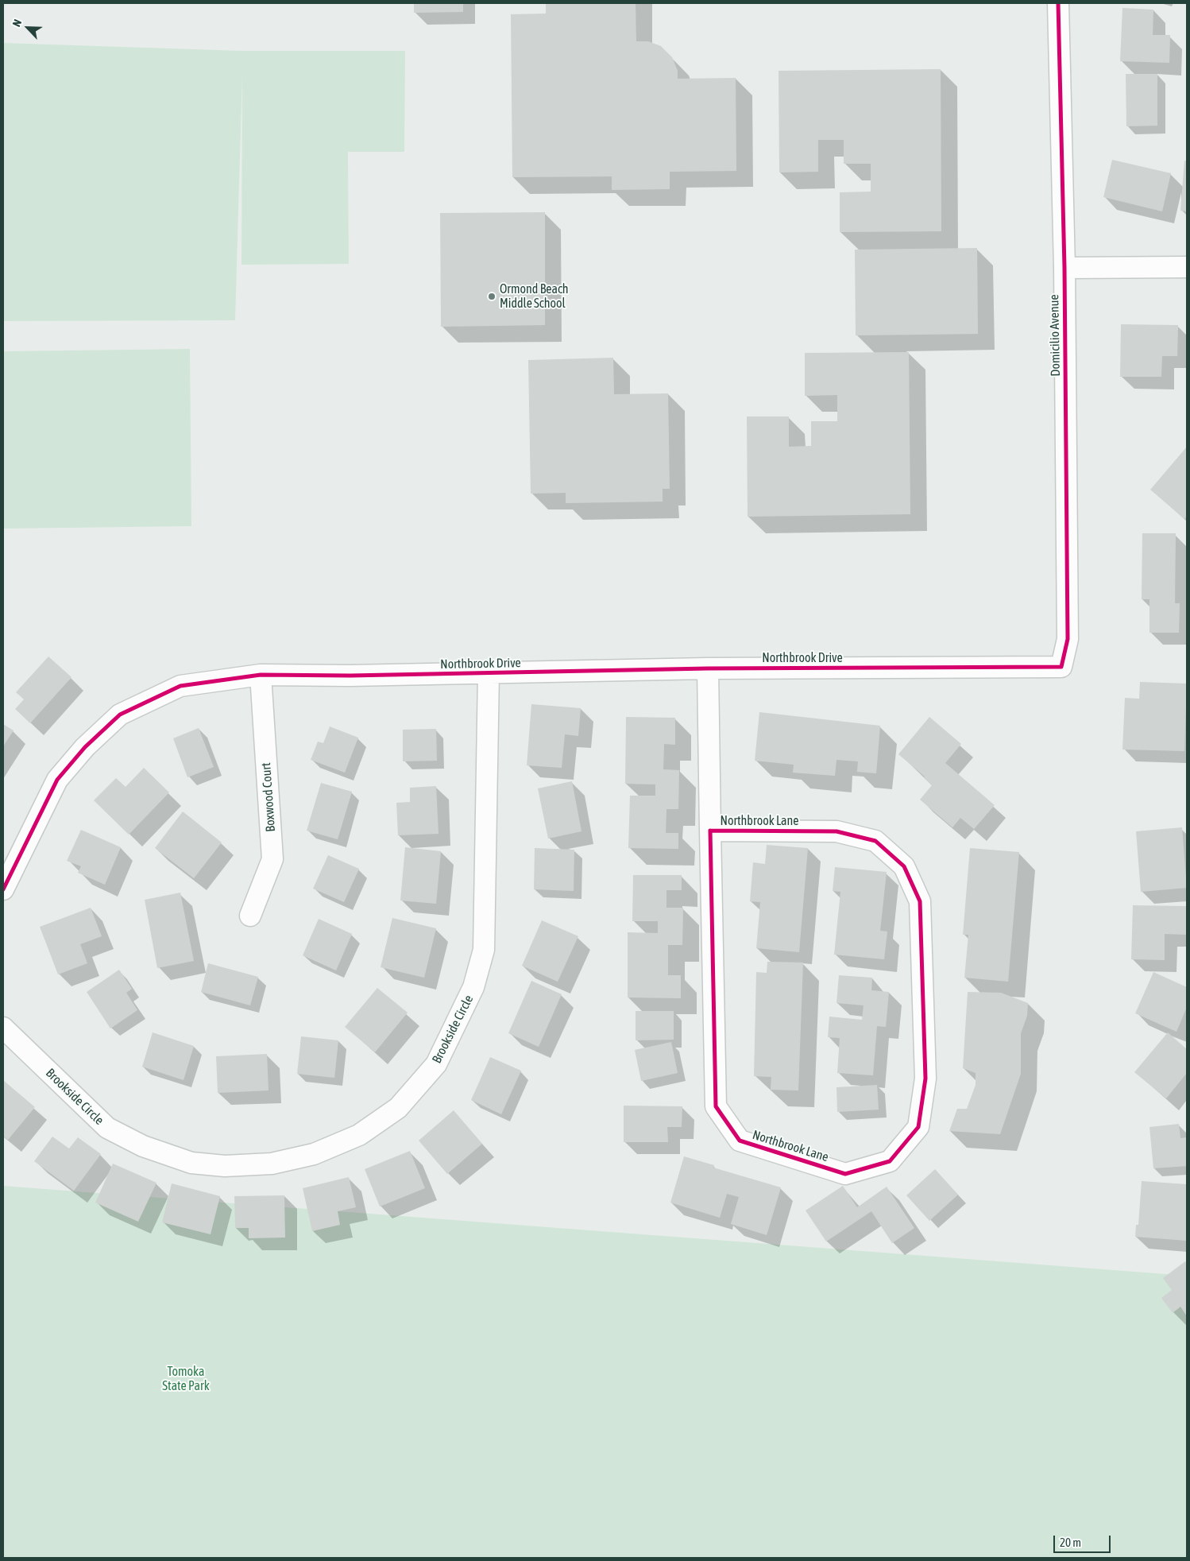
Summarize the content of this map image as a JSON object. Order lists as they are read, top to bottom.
{
  "streets": {
    "street": [
      "Domicilio Avenue",
      "Northbrook Drive",
      "Boxwood Court",
      "Northbrook Lane",
      "Brookside Circle"
    ]
  },
  "crossings": [
    ["Domicilio Avenue", "Northbrook Drive"],
    ["Northbrook Drive", "Boxwood Court"],
    ["Northbrook Drive", "Northbrook Lane"],
    ["Northbrook Drive", "Brookside Circle"]
  ],
  "parks": ["Tomoka State Park"],
  "places": ["Ormond Beach Middle School"],
  "scale_bar": "20 m",
  "north": "top left"
}
